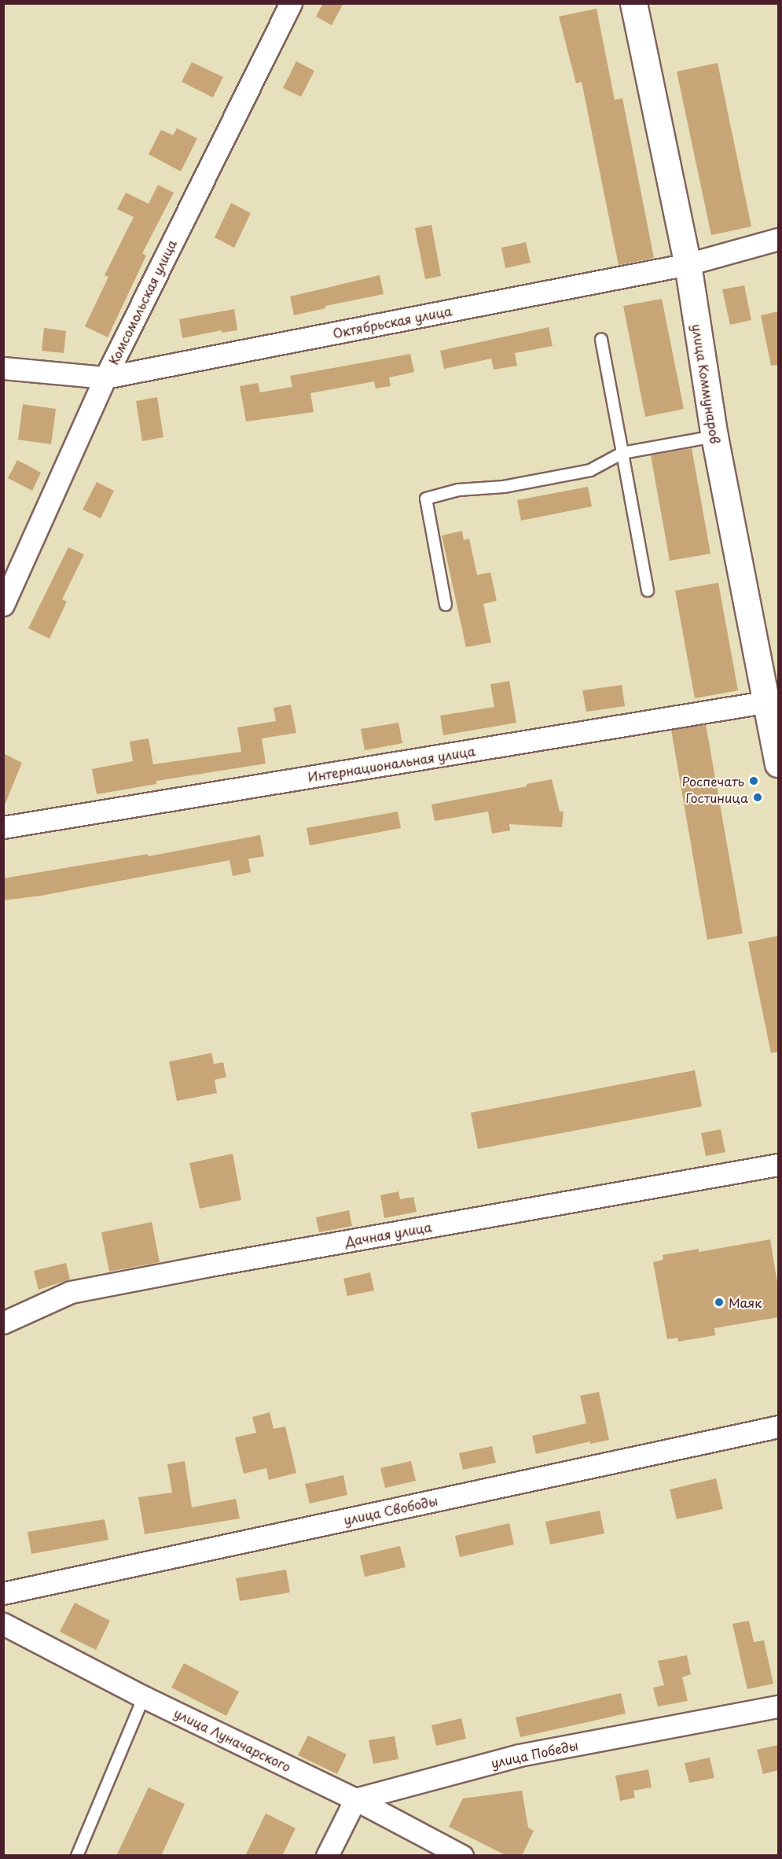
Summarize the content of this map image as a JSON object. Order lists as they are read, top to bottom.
{
  "streets": {
    "main road": ["улица Коммунаров"],
    "street": [
      "Комсомольская улица",
      "Октябрьская улица",
      "Интернациональная улица",
      "Дачная улица",
      "улица Свободы",
      "улица Луначарского",
      "улица Победы"
    ]
  },
  "crossings": [
    ["Комсомольская улица", "Октябрьская улица"],
    ["Октябрьская улица", "улица Коммунаров"],
    ["улица Коммунаров", "Интернациональная улица"],
    ["улица Луначарского", "улица Победы"]
  ],
  "places": ["Роспечать", "Гостиница", "Маяк"]
}
